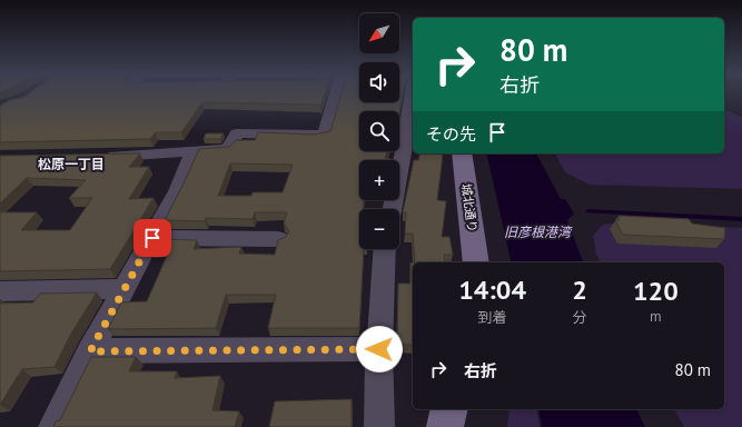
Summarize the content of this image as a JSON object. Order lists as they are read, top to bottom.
{
  "streets": {
    "main road": ["城北通り"]
  },
  "districts": ["松原一丁目"],
  "water": ["旧彦根港湾"],
  "north": "bottom left",
  "page": {
    "map_buttons": ["+", "−"],
    "turn": ["80 m", "右折"],
    "then": "その先",
    "eta": [
      "14:04",
      "到着",
      "2",
      "分",
      "120",
      "m"
    ],
    "list": [
      {
        "name": "右折",
        "value": "80 m"
      }
    ]
  }
}
